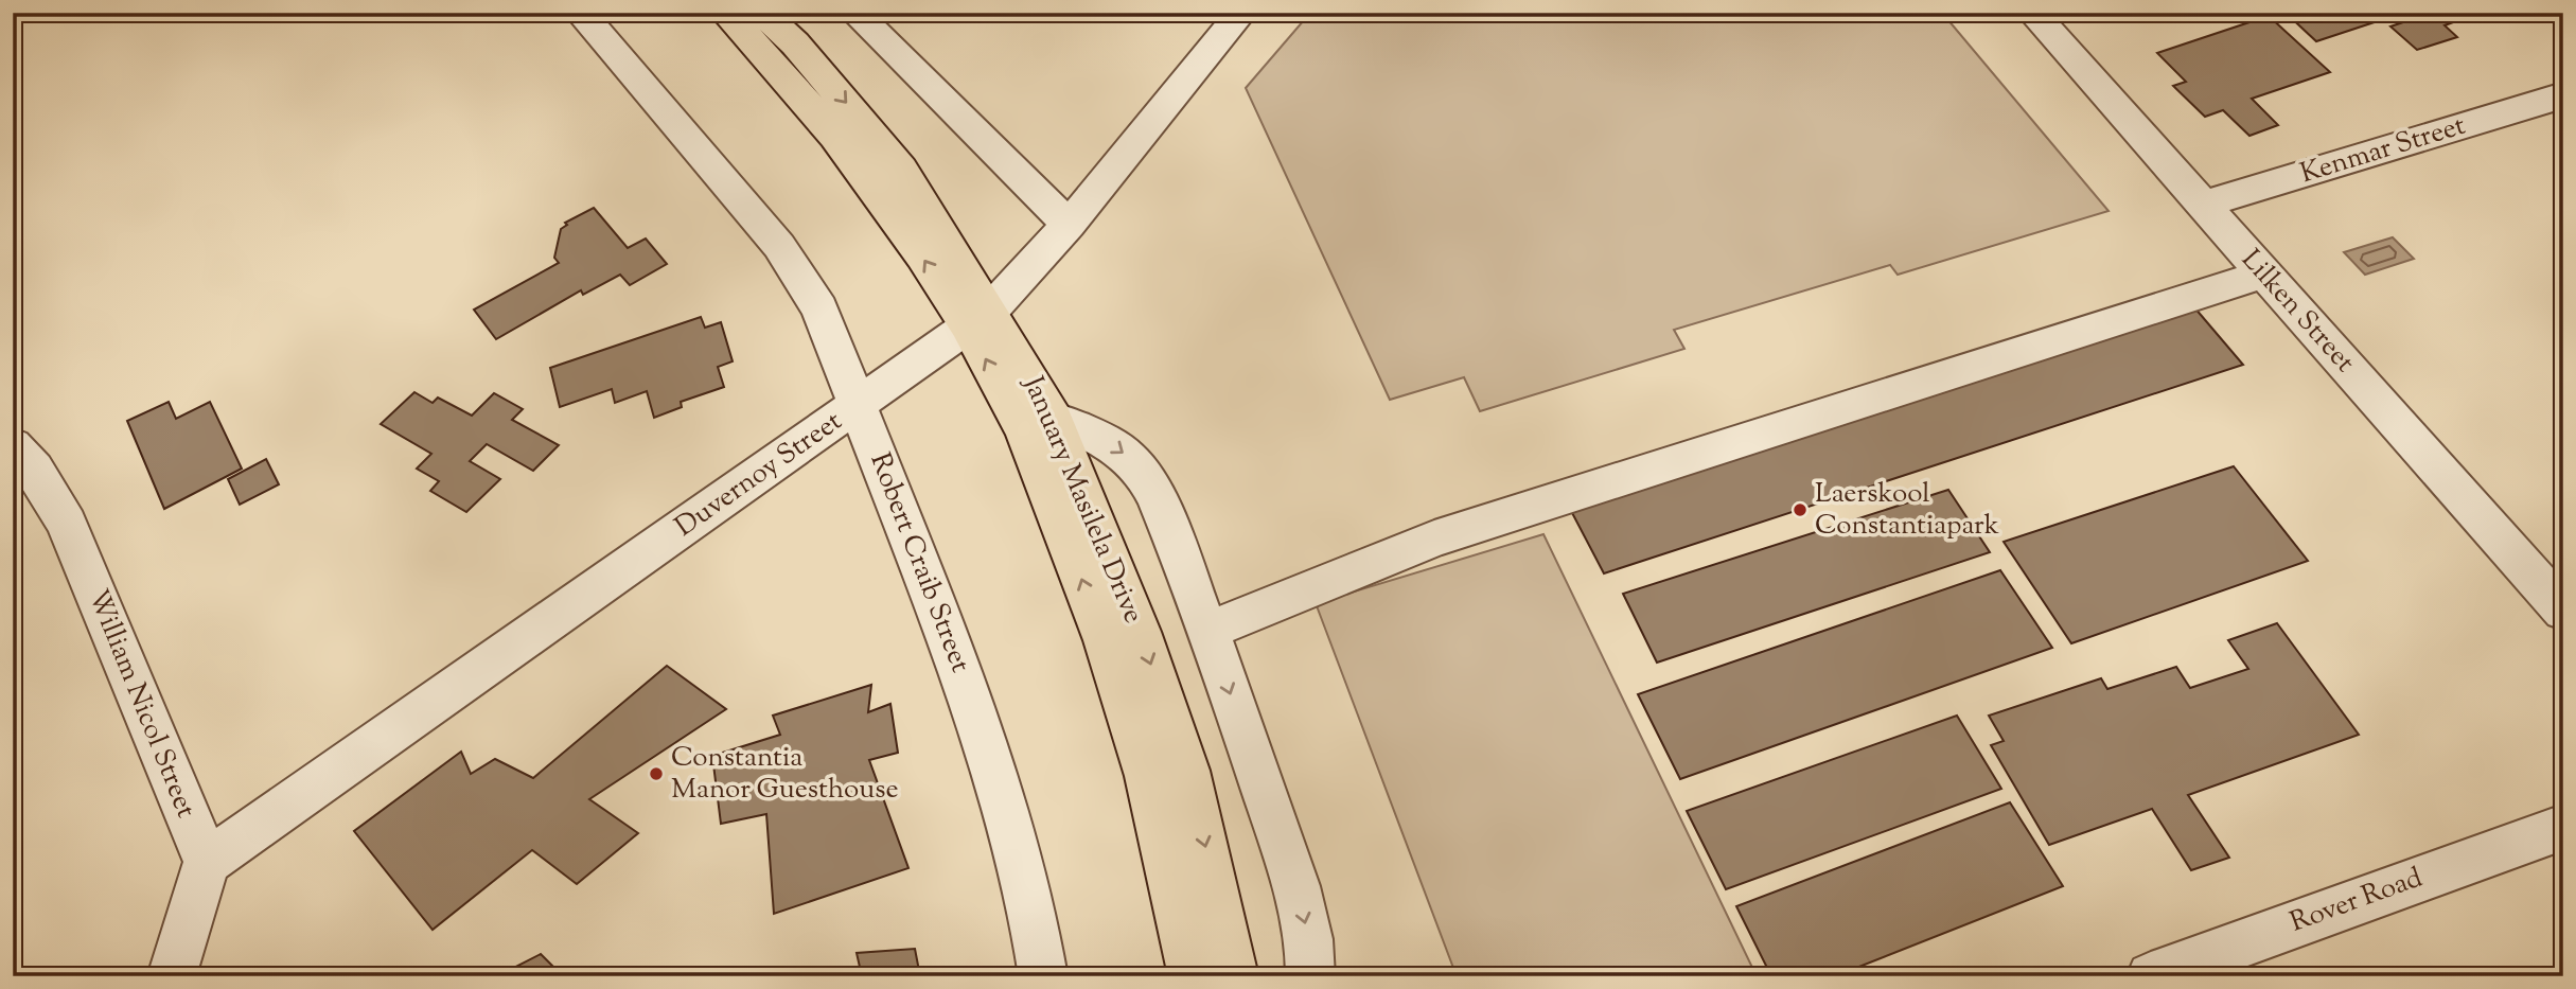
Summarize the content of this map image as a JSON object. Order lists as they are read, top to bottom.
{
  "streets": {
    "main road": ["January Masilela Drive"],
    "street": [
      "Kenmar Street",
      "Lilken Street",
      "Duvernoy Street",
      "Robert Craib Street",
      "William Nicol Street",
      "Rover Road"
    ]
  },
  "crossings": [
    ["Kenmar Street", "Lilken Street"],
    ["Duvernoy Street", "January Masilela Drive"],
    ["Duvernoy Street", "Robert Craib Street"],
    ["Duvernoy Street", "William Nicol Street"]
  ],
  "places": ["Laerskool Constantiapark", "Constantia Manor Guesthouse"]
}
